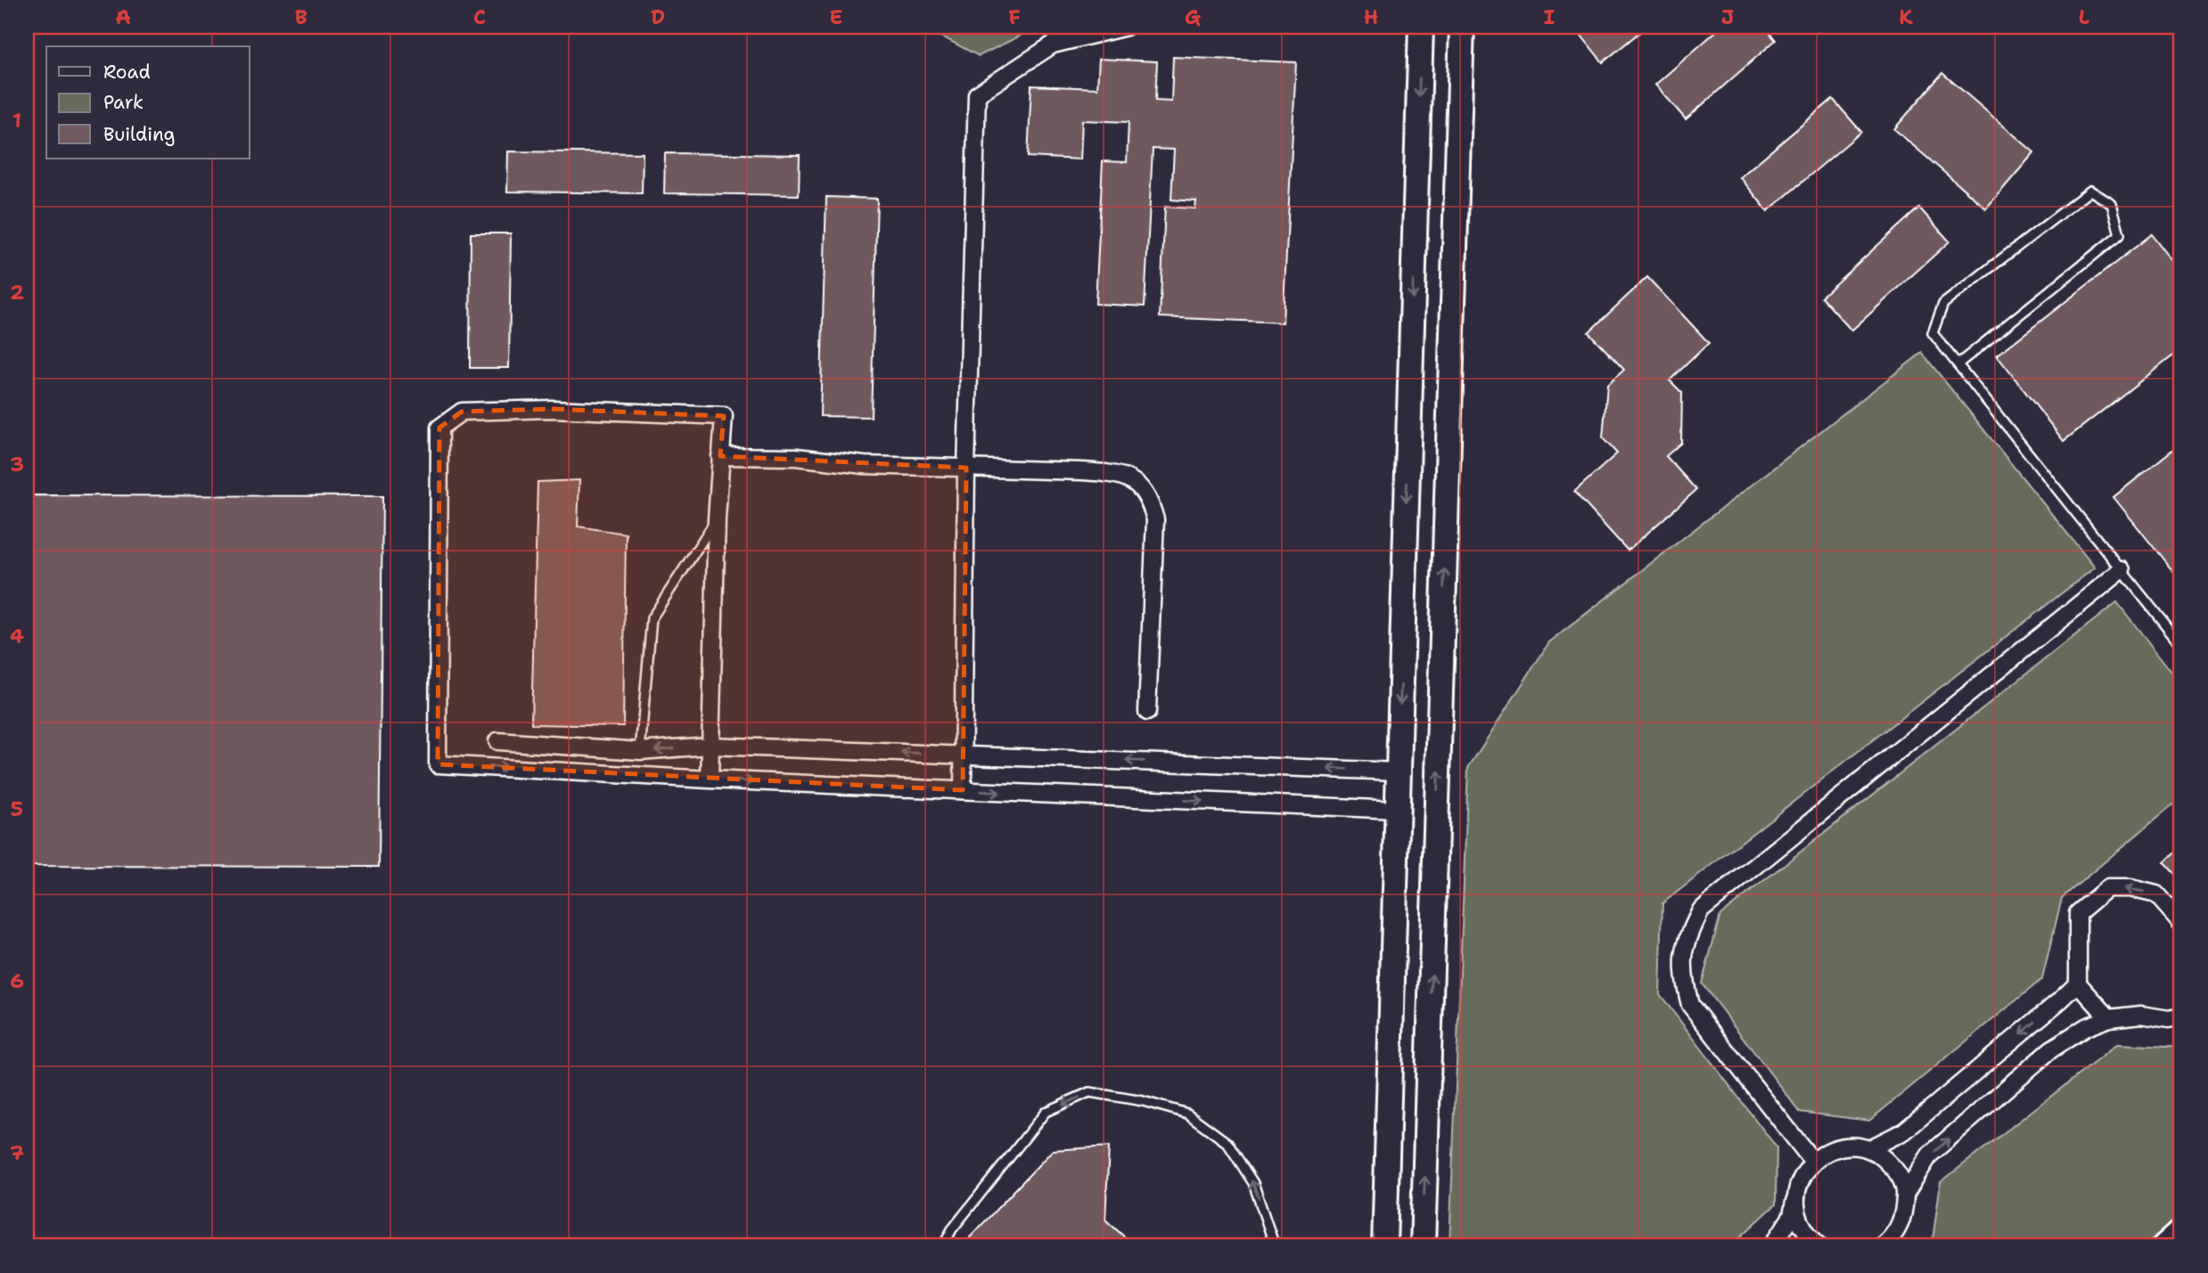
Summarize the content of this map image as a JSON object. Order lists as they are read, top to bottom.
{
  "legend": ["Road", "Park", "Building"],
  "grid": {
    "columns": [
      "A",
      "B",
      "C",
      "D",
      "E",
      "F",
      "G",
      "H",
      "I",
      "J",
      "K",
      "L"
    ],
    "rows": [
      "1",
      "2",
      "3",
      "4",
      "5",
      "6",
      "7"
    ]
  }
}
